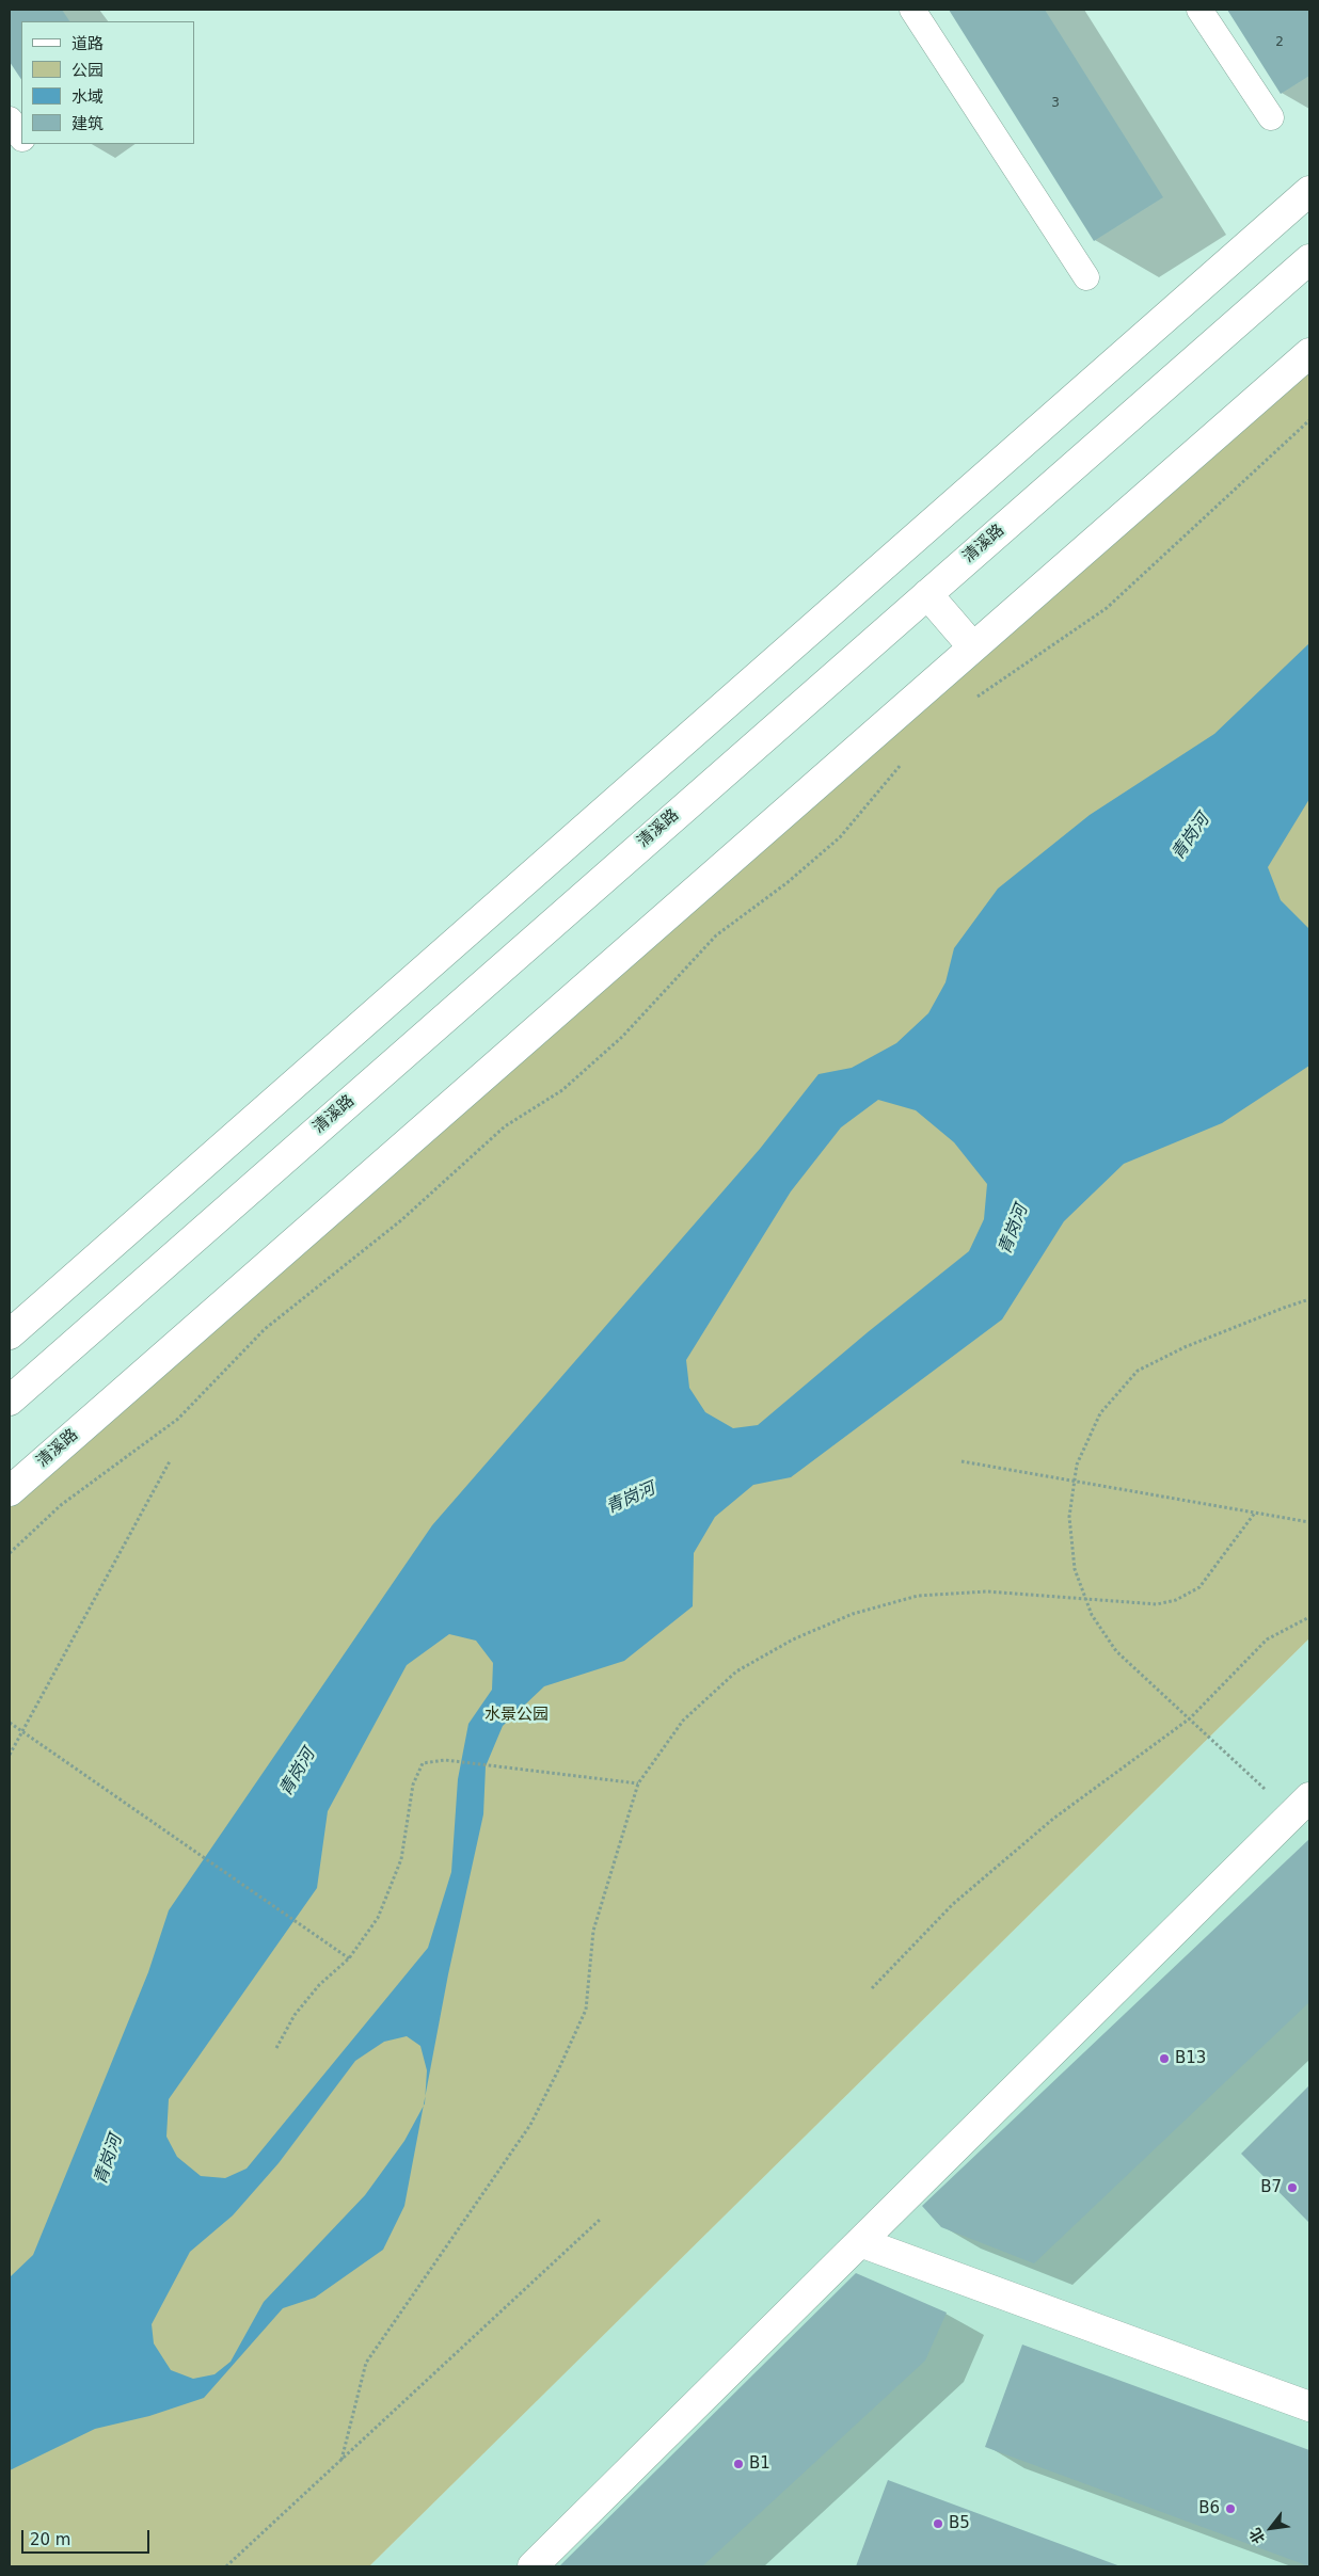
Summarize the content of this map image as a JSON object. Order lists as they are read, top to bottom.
{
  "streets": {
    "main road": ["清溪路"]
  },
  "water": ["青岗河"],
  "parks": ["水景公园"],
  "places": [
    "B13",
    "B7",
    "B1",
    "B6",
    "B5"
  ],
  "house_numbers": ["2", "3"],
  "legend": [
    "道路",
    "公园",
    "水域",
    "建筑"
  ],
  "scale_bar": "20 m",
  "north": "bottom left"
}
